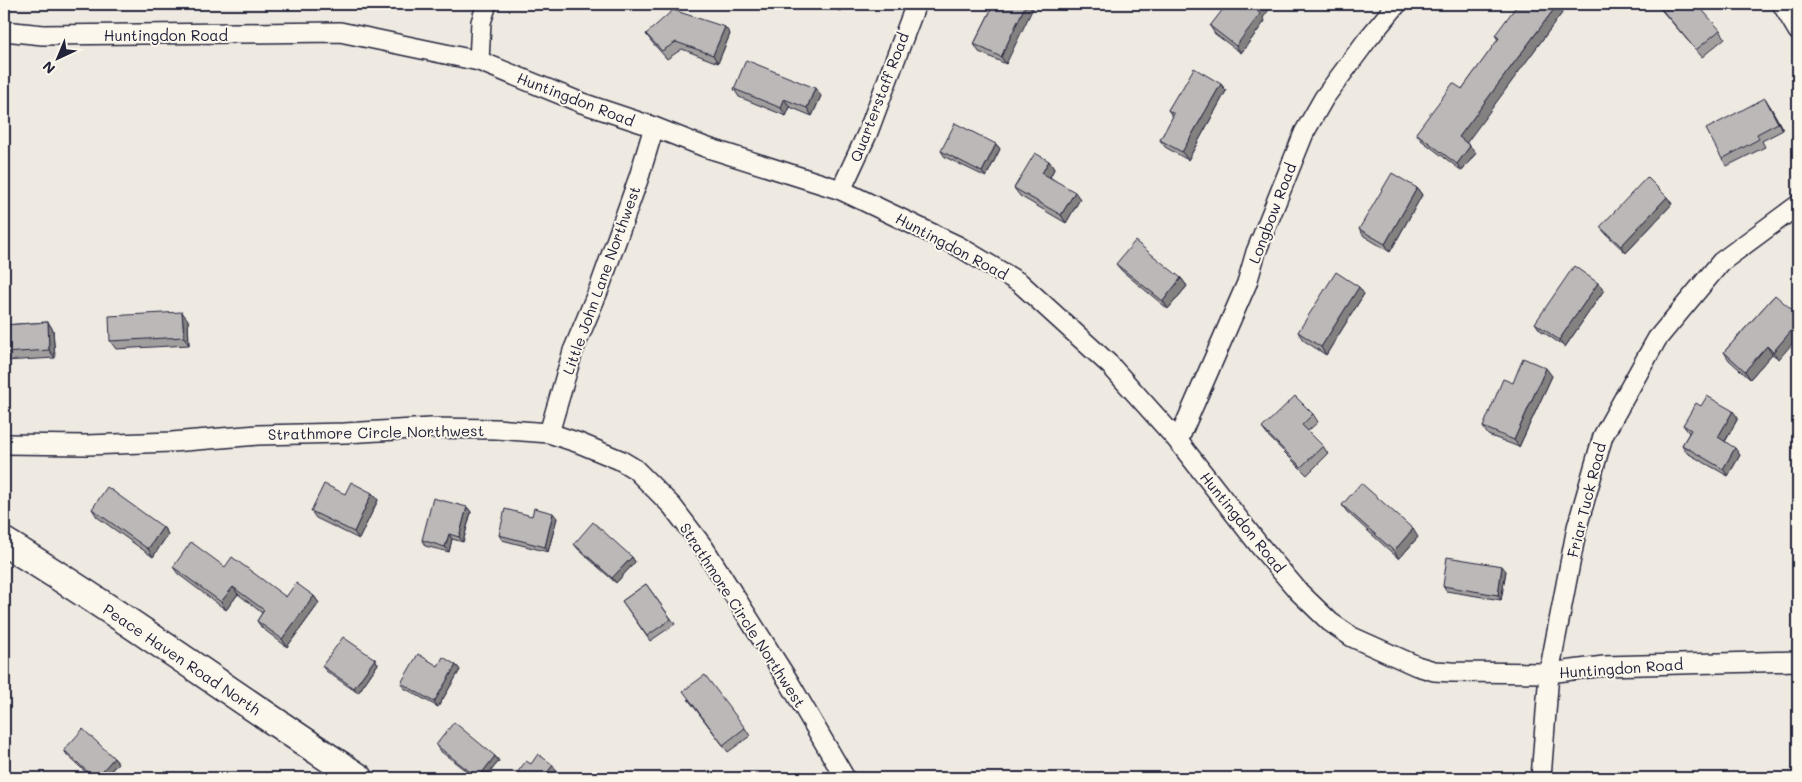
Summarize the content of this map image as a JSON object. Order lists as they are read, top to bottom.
{
  "streets": {
    "main road": ["Peace Haven Road North"],
    "street": [
      "Huntingdon Road",
      "Quarterstaff Road",
      "Longbow Road",
      "Little John Lane Northwest",
      "Strathmore Circle Northwest",
      "Friar Tuck Road"
    ]
  },
  "crossings": [
    ["Huntingdon Road", "Quarterstaff Road"],
    ["Huntingdon Road", "Longbow Road"],
    ["Huntingdon Road", "Little John Lane Northwest"],
    ["Huntingdon Road", "Friar Tuck Road"],
    ["Little John Lane Northwest", "Strathmore Circle Northwest"]
  ],
  "north": "bottom left"
}
